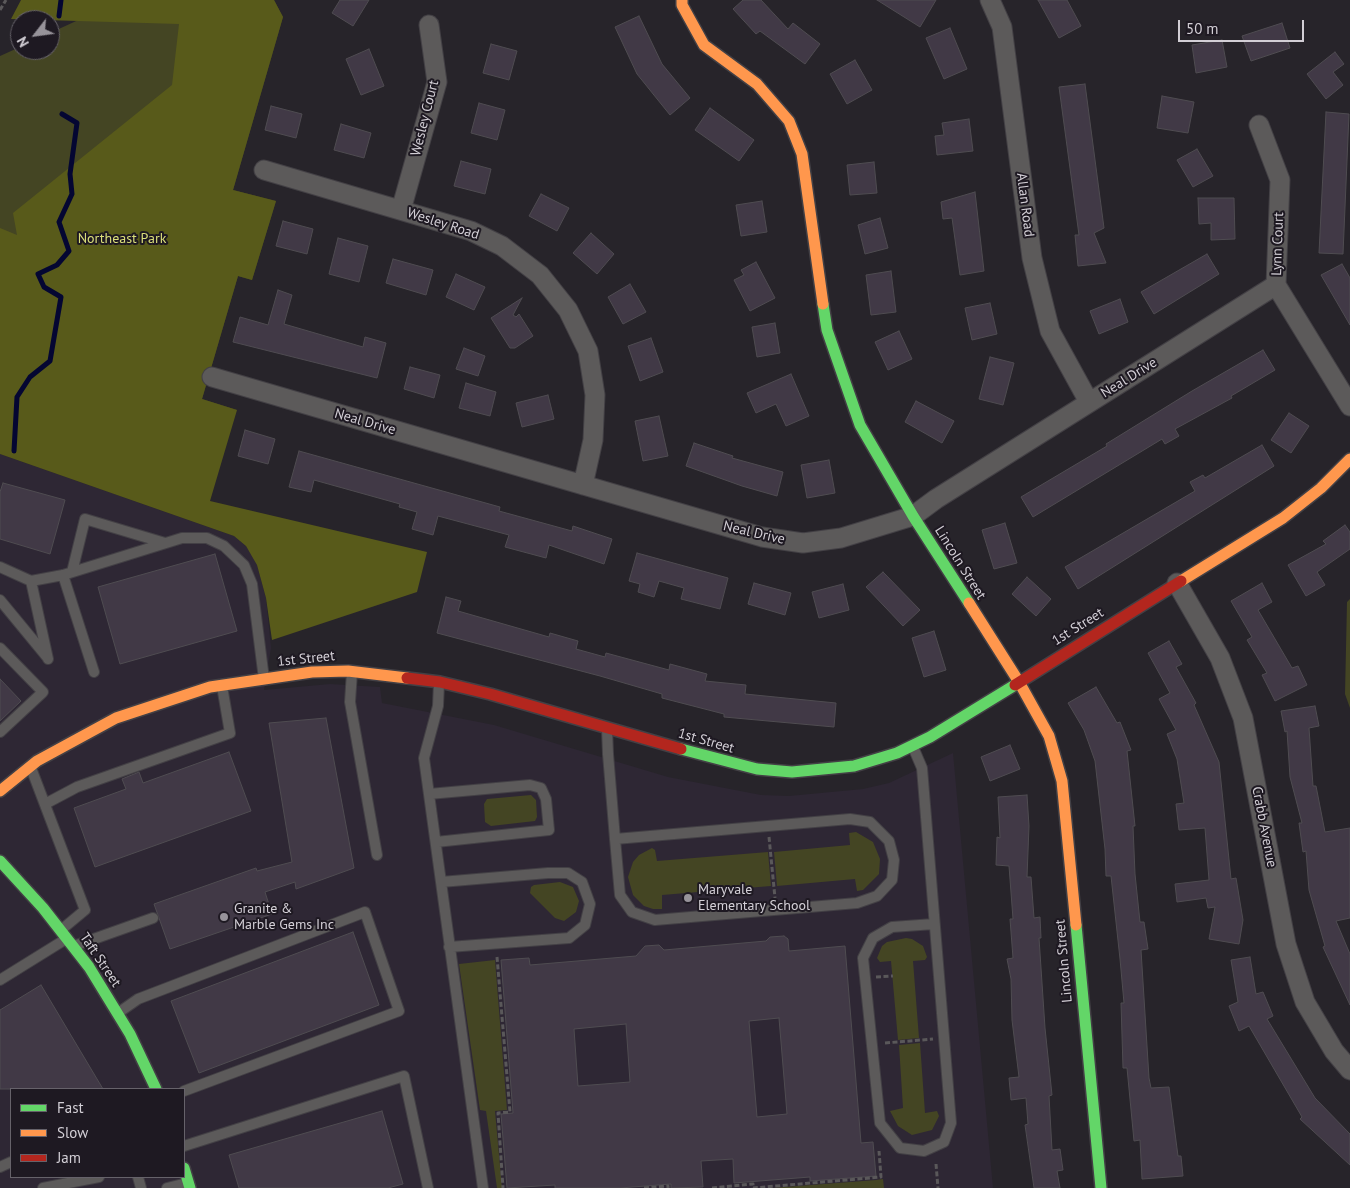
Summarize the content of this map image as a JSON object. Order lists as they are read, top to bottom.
{
  "streets": {
    "street": [
      "Wesley Court",
      "Allan Road",
      "Wesley Road",
      "Lynn Court",
      "Neal Drive",
      "Lincoln Street",
      "1st Street",
      "Crabb Avenue",
      "Taft Street"
    ]
  },
  "crossings": [
    ["Wesley Court", "Wesley Road"],
    ["Allan Road", "Neal Drive"],
    ["Wesley Road", "Neal Drive"],
    ["Lynn Court", "Neal Drive"],
    ["Neal Drive", "Lincoln Street"],
    ["Lincoln Street", "1st Street"],
    ["1st Street", "Crabb Avenue"]
  ],
  "parks": ["Northeast Park"],
  "places": ["Maryvale Elementary School", "Granite & Marble Gems Inc"],
  "legend": ["Fast", "Slow", "Jam"],
  "scale_bar": "50 m",
  "north": "bottom left"
}
